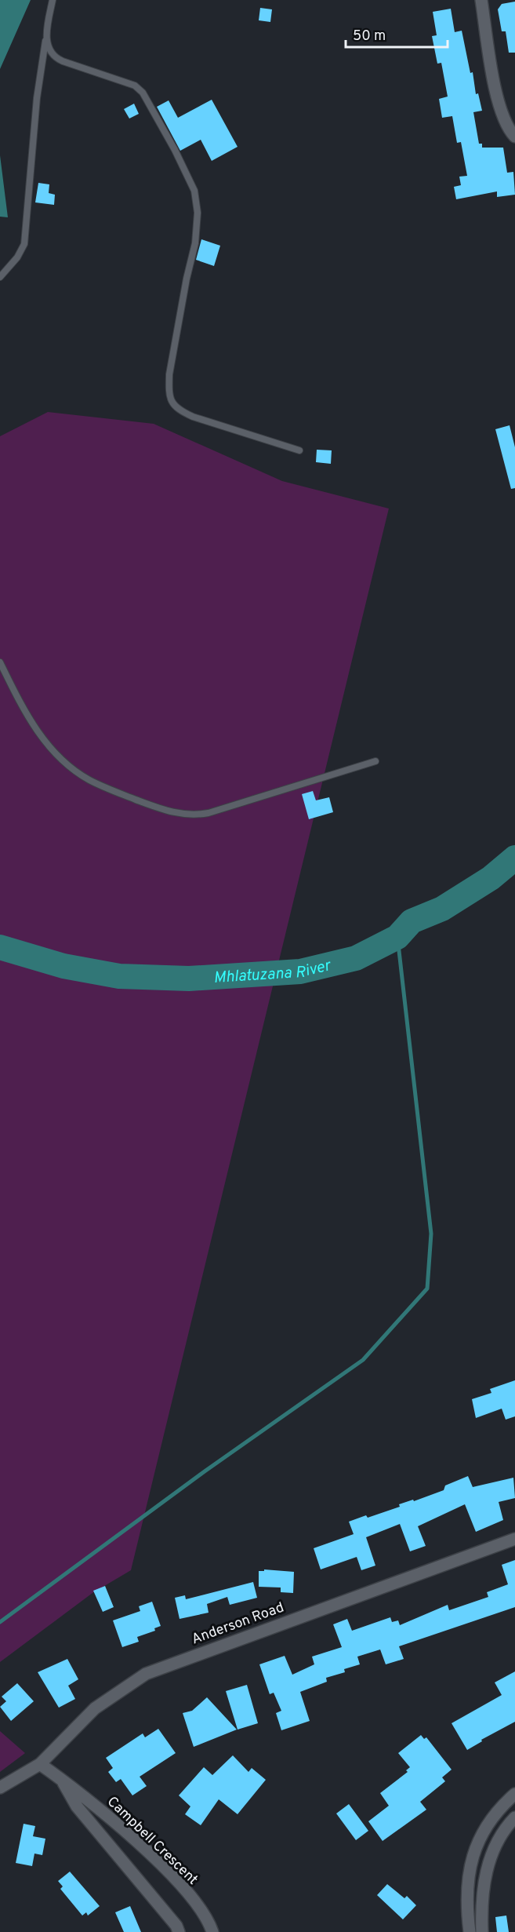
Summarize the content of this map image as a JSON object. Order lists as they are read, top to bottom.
{
  "streets": {
    "street": ["Anderson Road", "Campbell Crescent"]
  },
  "crossings": [
    ["Anderson Road", "Campbell Crescent"]
  ],
  "water": ["Mhlatuzana River"],
  "scale_bar": "50 m"
}
